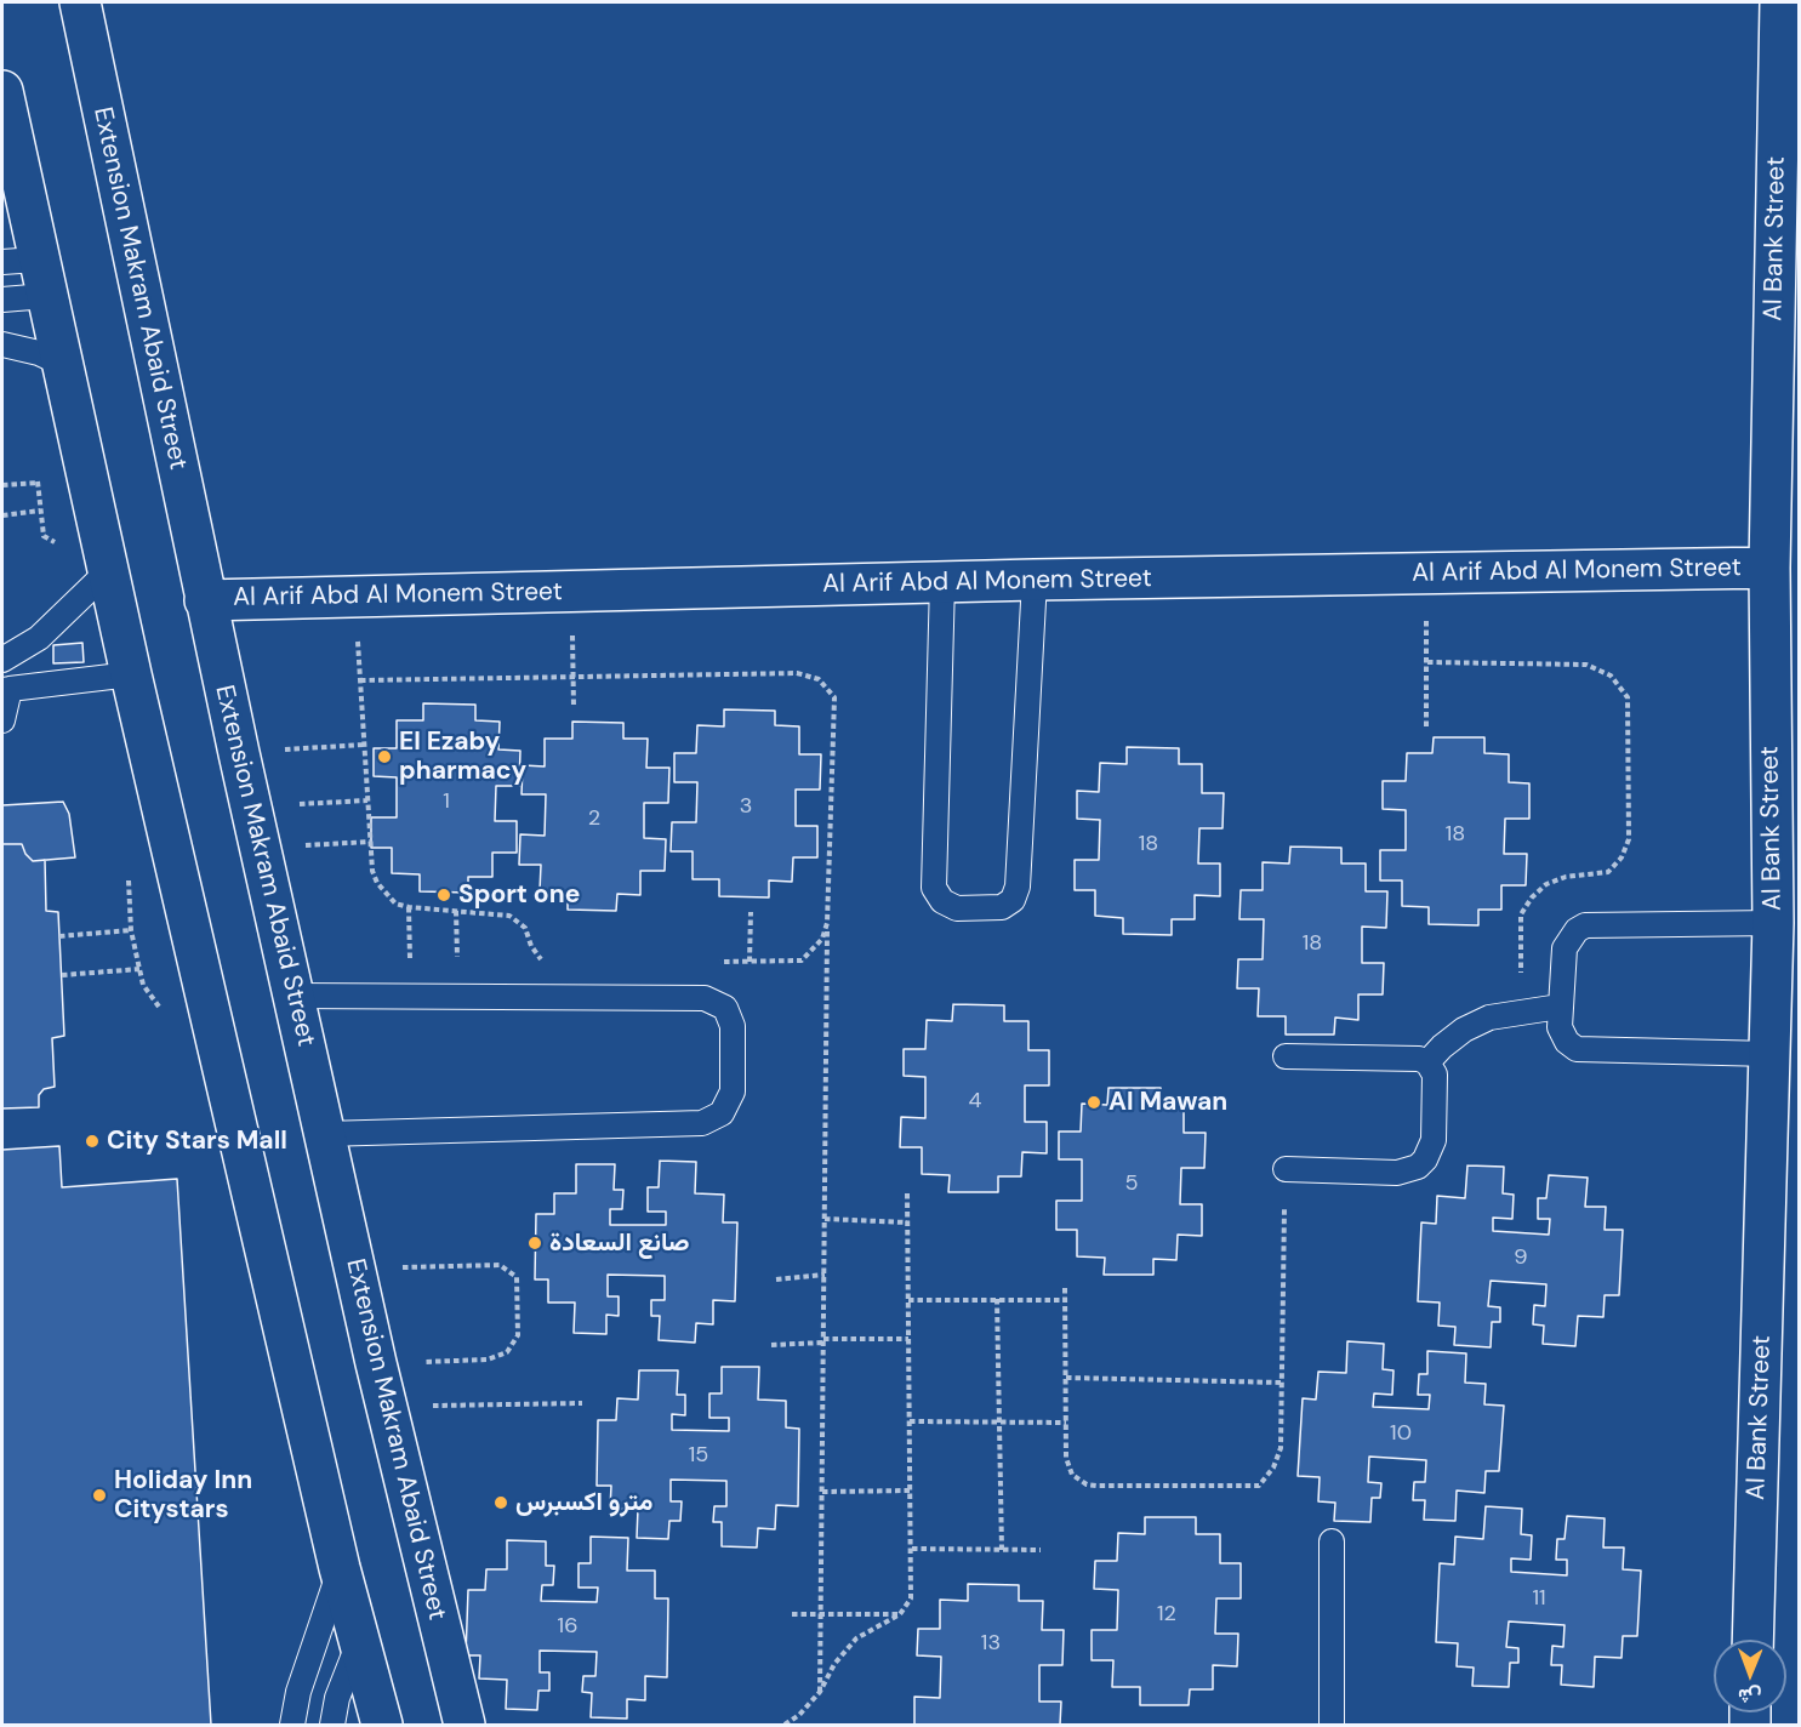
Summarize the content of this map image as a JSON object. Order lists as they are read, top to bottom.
{
  "streets": {
    "street": ["Al Bank Street", "Extension Makram Abaid Street", "Al Arif Abd Al Monem Street"]
  },
  "crossings": [
    ["Al Bank Street", "Al Arif Abd Al Monem Street"],
    ["Extension Makram Abaid Street", "Al Arif Abd Al Monem Street"]
  ],
  "places": [
    "El Ezaby pharmacy",
    "Sport one",
    "Al Mawan",
    "City Stars Mall",
    "صانع السعادة",
    "Holiday Inn Citystars",
    "مترو اكسبرس"
  ],
  "house_numbers": [
    "1",
    "3",
    "2",
    "18",
    "18",
    "18",
    "4",
    "5",
    "9",
    "10",
    "15",
    "11",
    "12",
    "16",
    "13"
  ],
  "north": "bottom"
}
